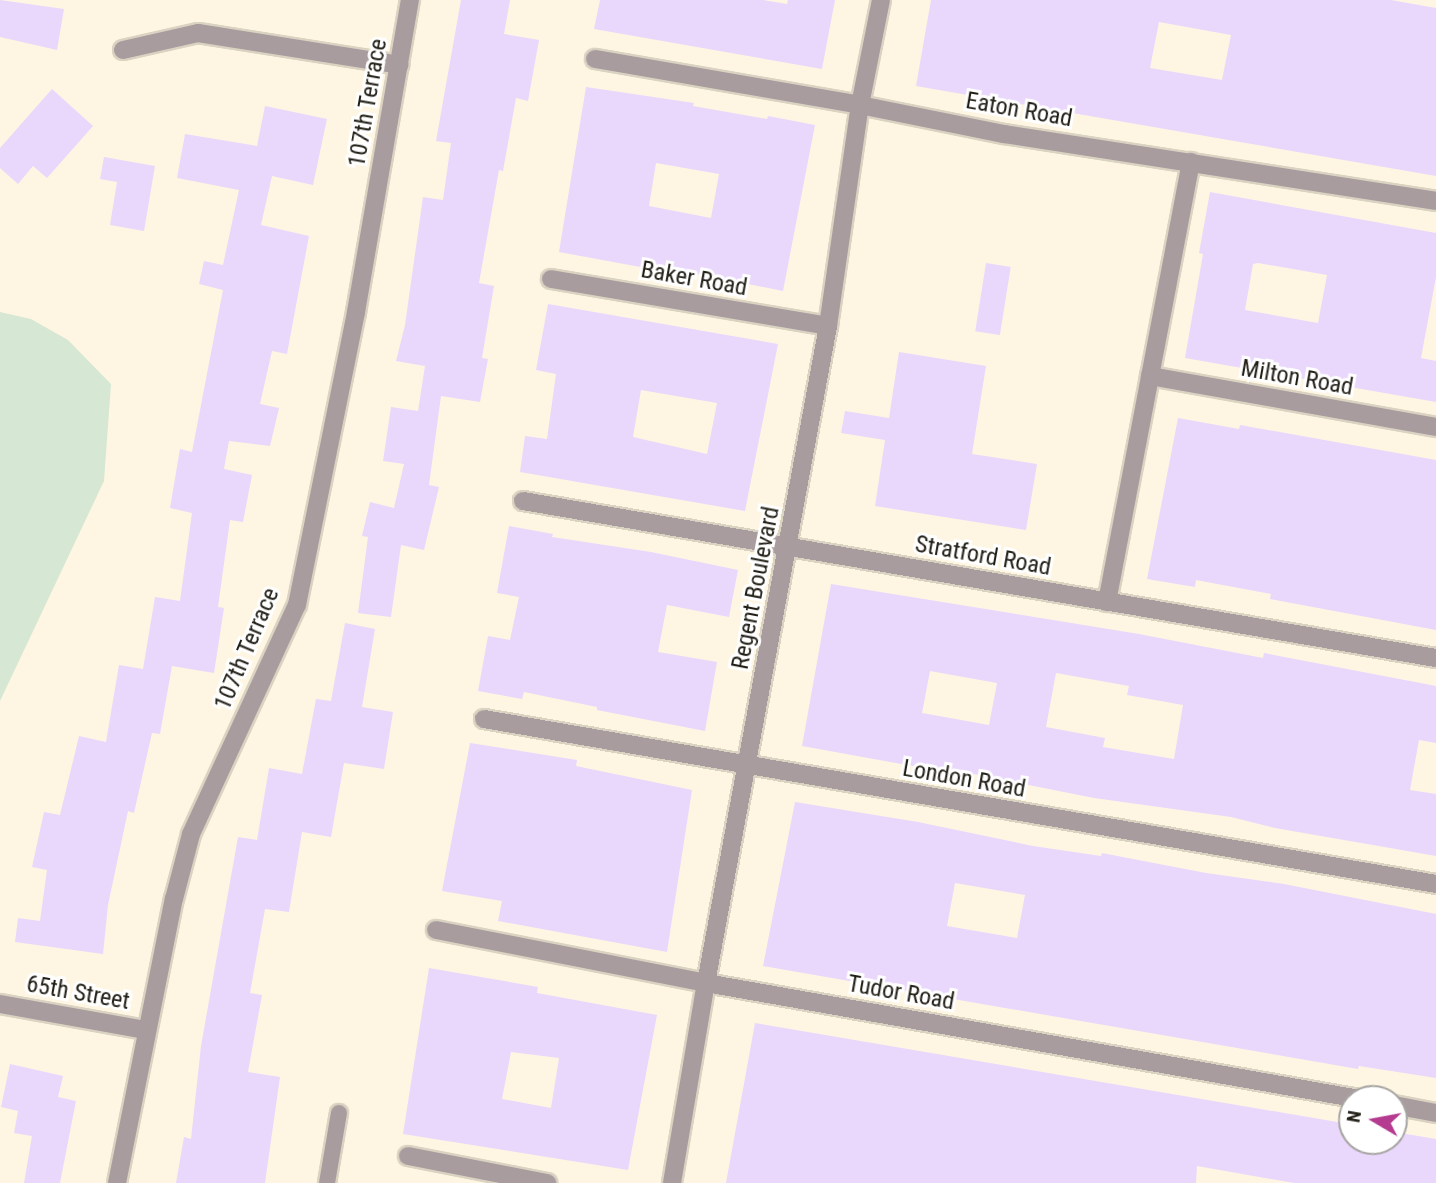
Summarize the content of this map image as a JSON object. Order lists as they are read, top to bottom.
{
  "streets": {
    "street": [
      "107th Terrace",
      "Eaton Road",
      "Baker Road",
      "Milton Road",
      "Stratford Road",
      "Regent Boulevard",
      "London Road",
      "65th Street",
      "Tudor Road"
    ]
  },
  "crossings": [
    ["107th Terrace", "65th Street"],
    ["Eaton Road", "Regent Boulevard"],
    ["Baker Road", "Regent Boulevard"],
    ["Stratford Road", "Regent Boulevard"],
    ["Regent Boulevard", "London Road"],
    ["Regent Boulevard", "Tudor Road"]
  ],
  "north": "left"
}
